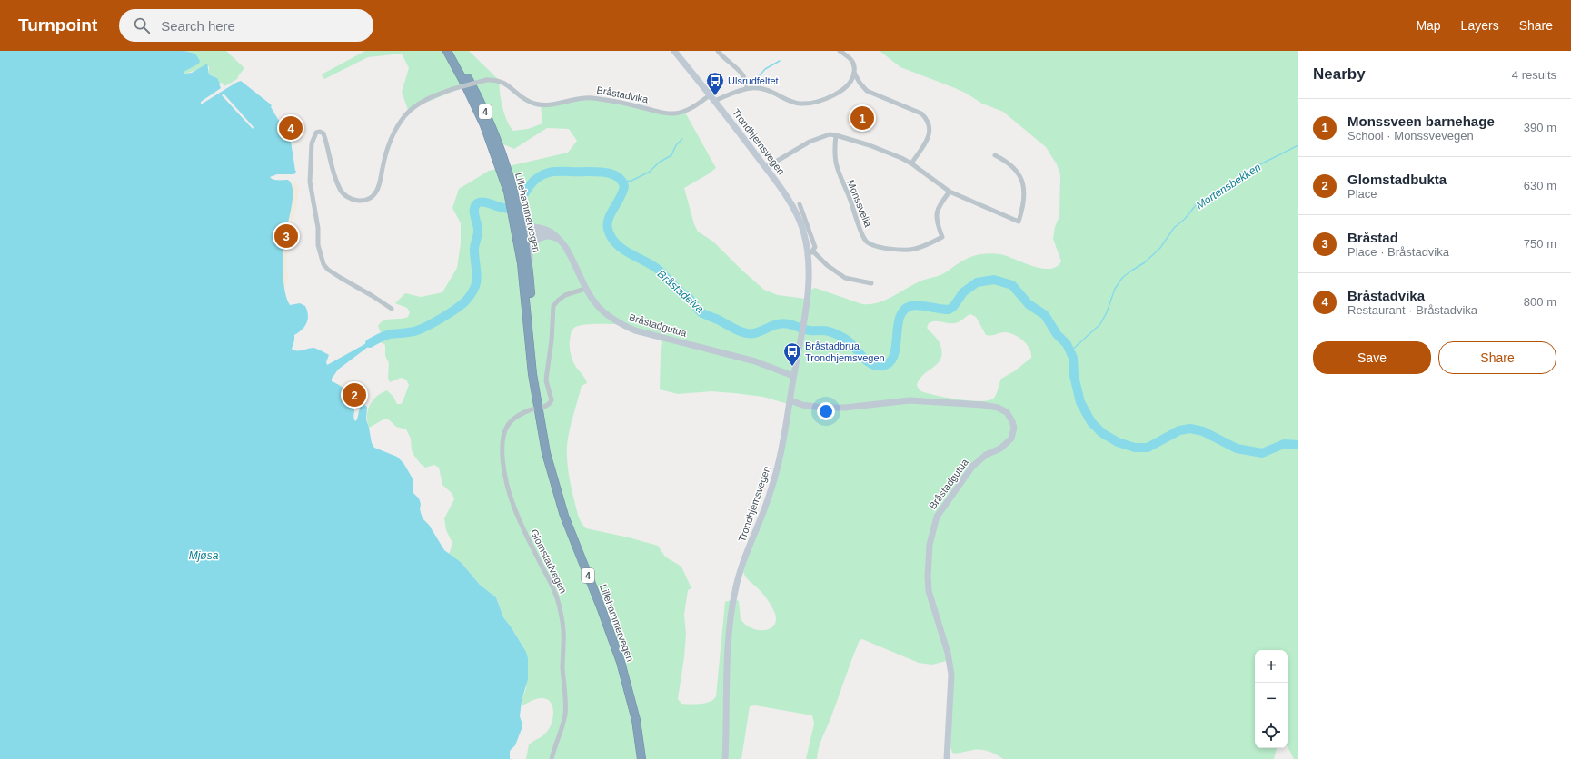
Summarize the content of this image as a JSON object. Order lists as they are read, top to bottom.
{
  "streets": {
    "highway": ["4", "Lillehammervegen"],
    "main road": ["Trondhjemsvegen", "Bråstadgutua"],
    "street": ["Bråstadvika", "Monssvelia", "Glomstadvegen"]
  },
  "crossings": [
    ["Bråstadvika", "Trondhjemsvegen"],
    ["Trondhjemsvegen", "Bråstadgutua"],
    ["Lillehammervegen", "Bråstadgutua"]
  ],
  "water": ["Mortensbekken", "Bråstadelva", "Mjøsa"],
  "places": {
    "bus stop": ["Ulsrudfeltet", "Bråstadbrua Trondhjemsvegen"]
  },
  "page": {
    "header": "Turnpoint",
    "search": "Search here",
    "nav": ["Map", "Layers", "Share"],
    "heading": ["Nearby", "4 results"],
    "list": [
      {
        "mark": "1",
        "name": "Monssveen barnehage",
        "note": "School · Monssvevegen",
        "value": "390 m"
      },
      {
        "mark": "2",
        "name": "Glomstadbukta",
        "note": "Place",
        "value": "630 m"
      },
      {
        "mark": "3",
        "name": "Bråstad",
        "note": "Place · Bråstadvika",
        "value": "750 m"
      },
      {
        "mark": "4",
        "name": "Bråstadvika",
        "note": "Restaurant · Bråstadvika",
        "value": "800 m"
      }
    ],
    "pins": [
      "1",
      "4",
      "3",
      "2"
    ],
    "buttons": ["Save", "Share"],
    "map_buttons": ["+", "−"]
  }
}
